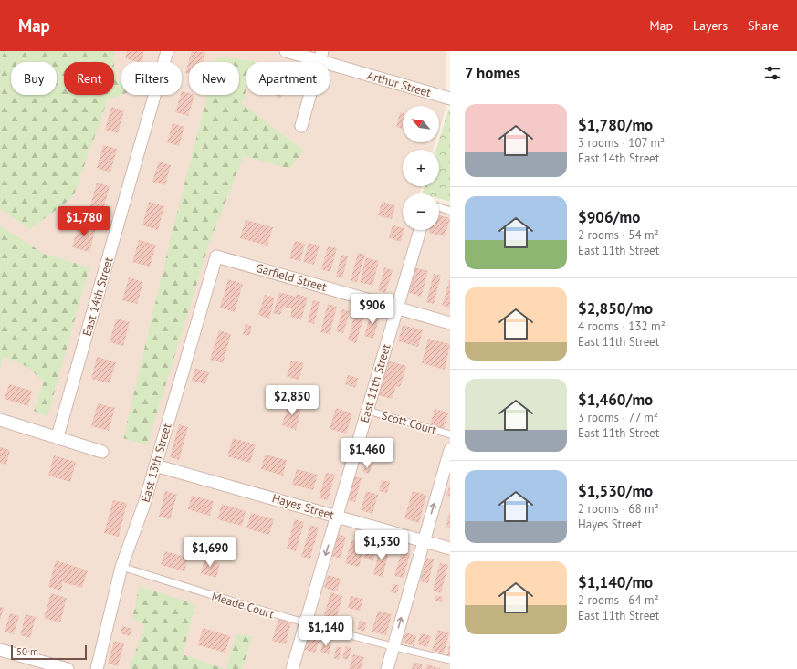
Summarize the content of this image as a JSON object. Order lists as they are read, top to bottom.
{
  "streets": {
    "street": [
      "Arthur Street",
      "Garfield Street",
      "East 14th Street",
      "East 11th Street",
      "East 13th Street",
      "Hayes Street"
    ],
    "lane": ["Scott Court", "Meade Court"]
  },
  "crossings": [
    ["Garfield Street", "East 11th Street"],
    ["Garfield Street", "East 13th Street"],
    ["East 11th Street", "Scott Court"],
    ["East 11th Street", "Hayes Street"],
    ["East 11th Street", "Meade Court"],
    ["East 13th Street", "Hayes Street"],
    ["East 13th Street", "Meade Court"]
  ],
  "scale_bar": "50 m",
  "north": "top left",
  "page": {
    "header": "Map",
    "nav": ["Map", "Layers", "Share"],
    "heading": "7 homes",
    "chip": [
      "Buy",
      "Rent",
      "Filters",
      "New",
      "Apartment"
    ],
    "list": [
      {
        "name": "$1,780/mo",
        "note": "3 rooms · 107 m² · East 14th Street"
      },
      {
        "name": "$906/mo",
        "note": "2 rooms · 54 m² · East 11th Street"
      },
      {
        "name": "$2,850/mo",
        "note": "4 rooms · 132 m² · East 11th Street"
      },
      {
        "name": "$1,460/mo",
        "note": "3 rooms · 77 m² · East 11th Street"
      },
      {
        "name": "$1,530/mo",
        "note": "2 rooms · 68 m² · Hayes Street"
      },
      {
        "name": "$1,140/mo",
        "note": "2 rooms · 64 m² · East 11th Street"
      }
    ],
    "map_buttons": ["+", "−"],
    "price": [
      "$1,780",
      "$906",
      "$2,850",
      "$1,460",
      "$1,530",
      "$1,690",
      "$1,140"
    ],
    "scale": "50 m"
  }
}
